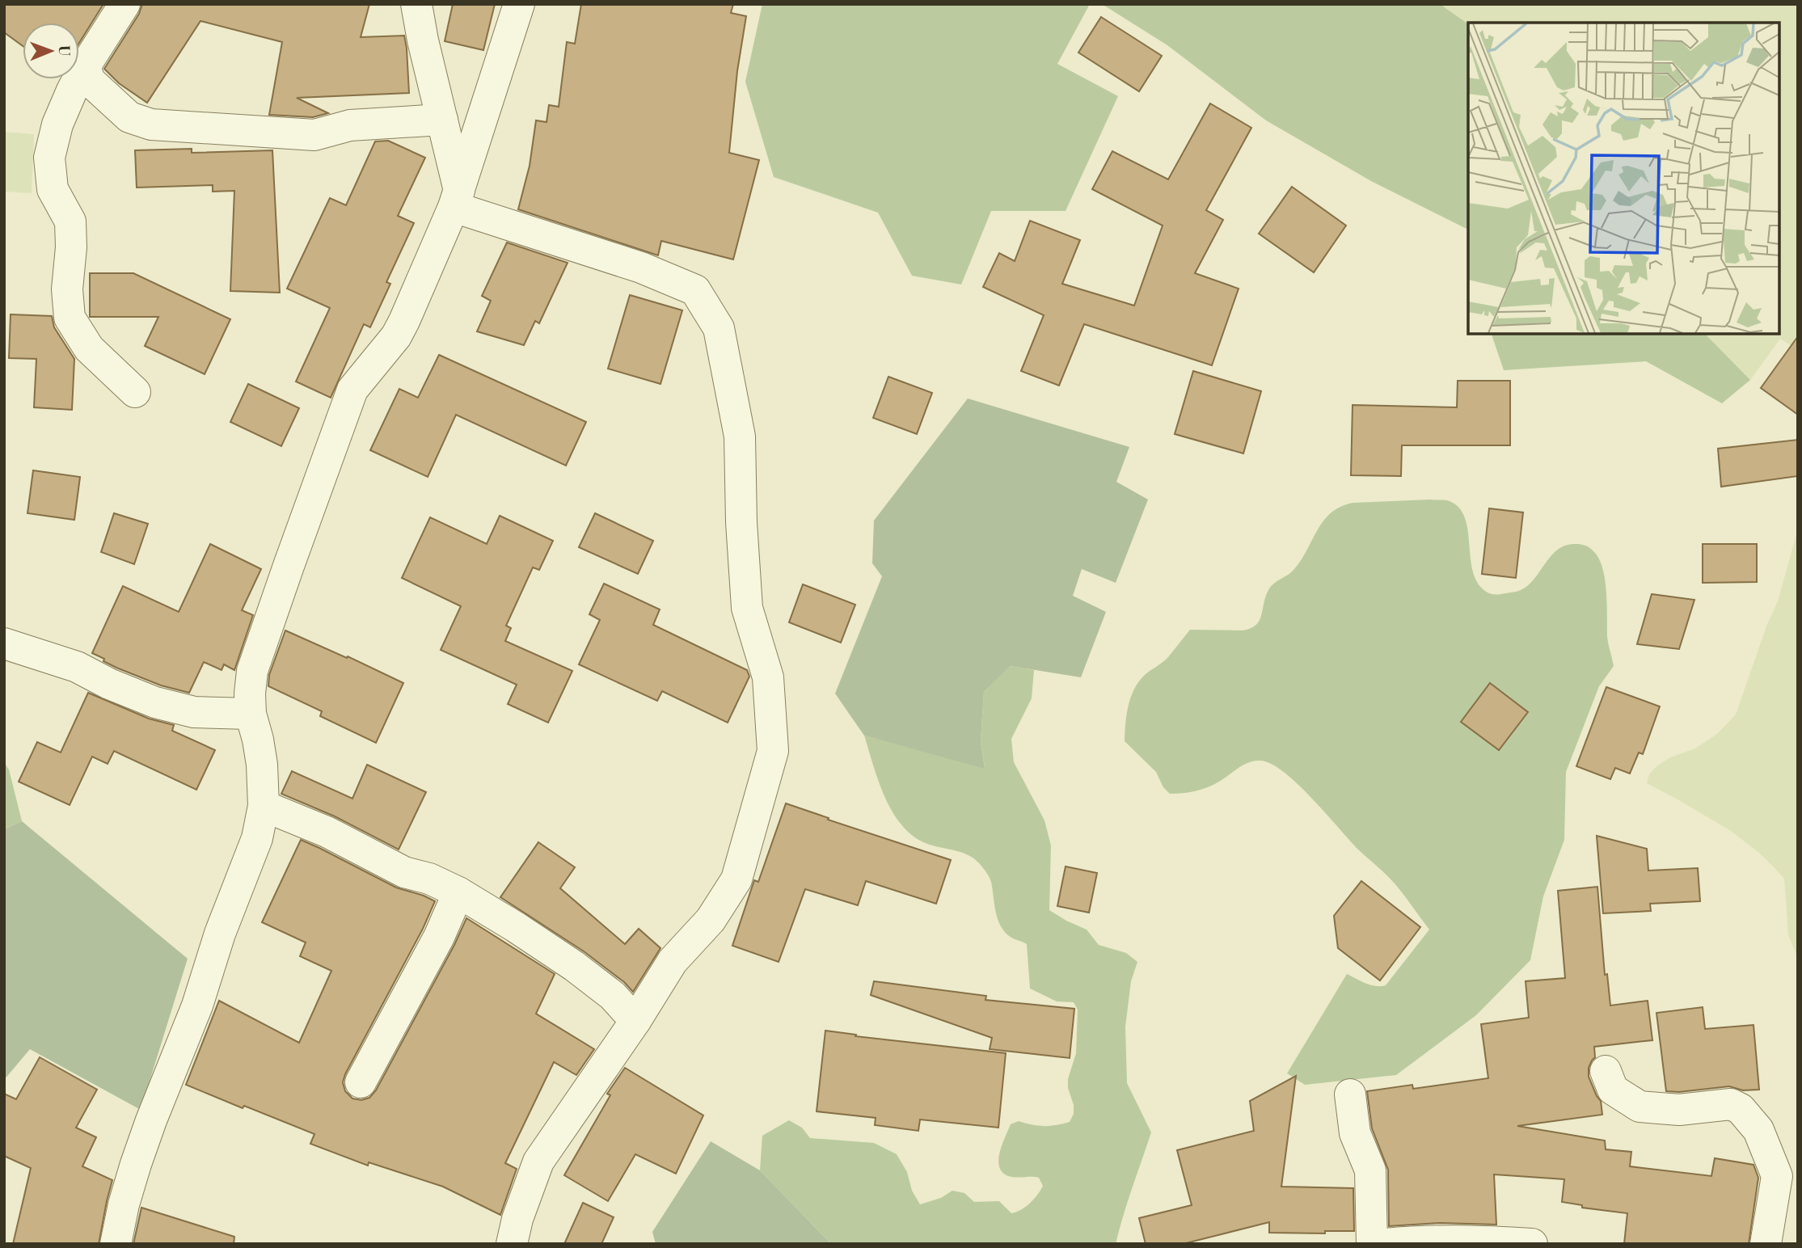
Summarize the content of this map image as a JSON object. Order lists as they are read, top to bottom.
{
  "north": "right"
}
